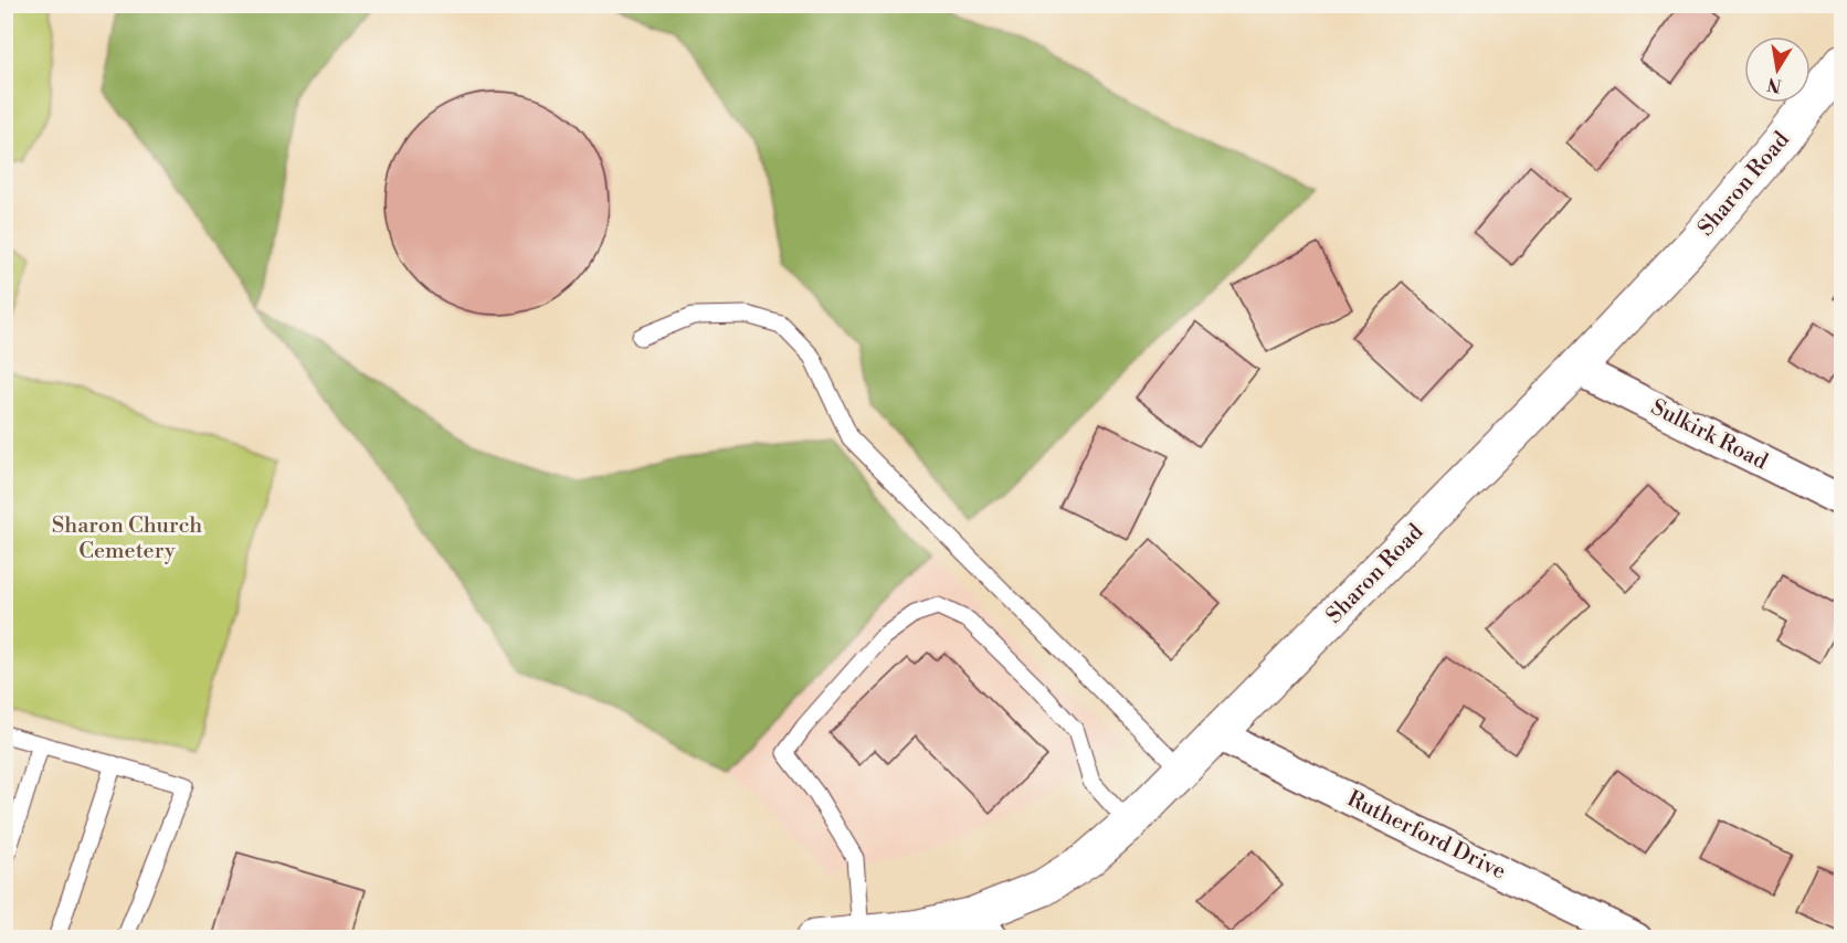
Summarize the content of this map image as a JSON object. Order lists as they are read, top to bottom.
{
  "streets": {
    "main road": ["Sharon Road"],
    "street": ["Sulkirk Road", "Rutherford Drive"]
  },
  "crossings": [
    ["Sharon Road", "Sulkirk Road"],
    ["Sharon Road", "Rutherford Drive"]
  ],
  "parks": ["Sharon Church Cemetery"],
  "north": "bottom"
}
